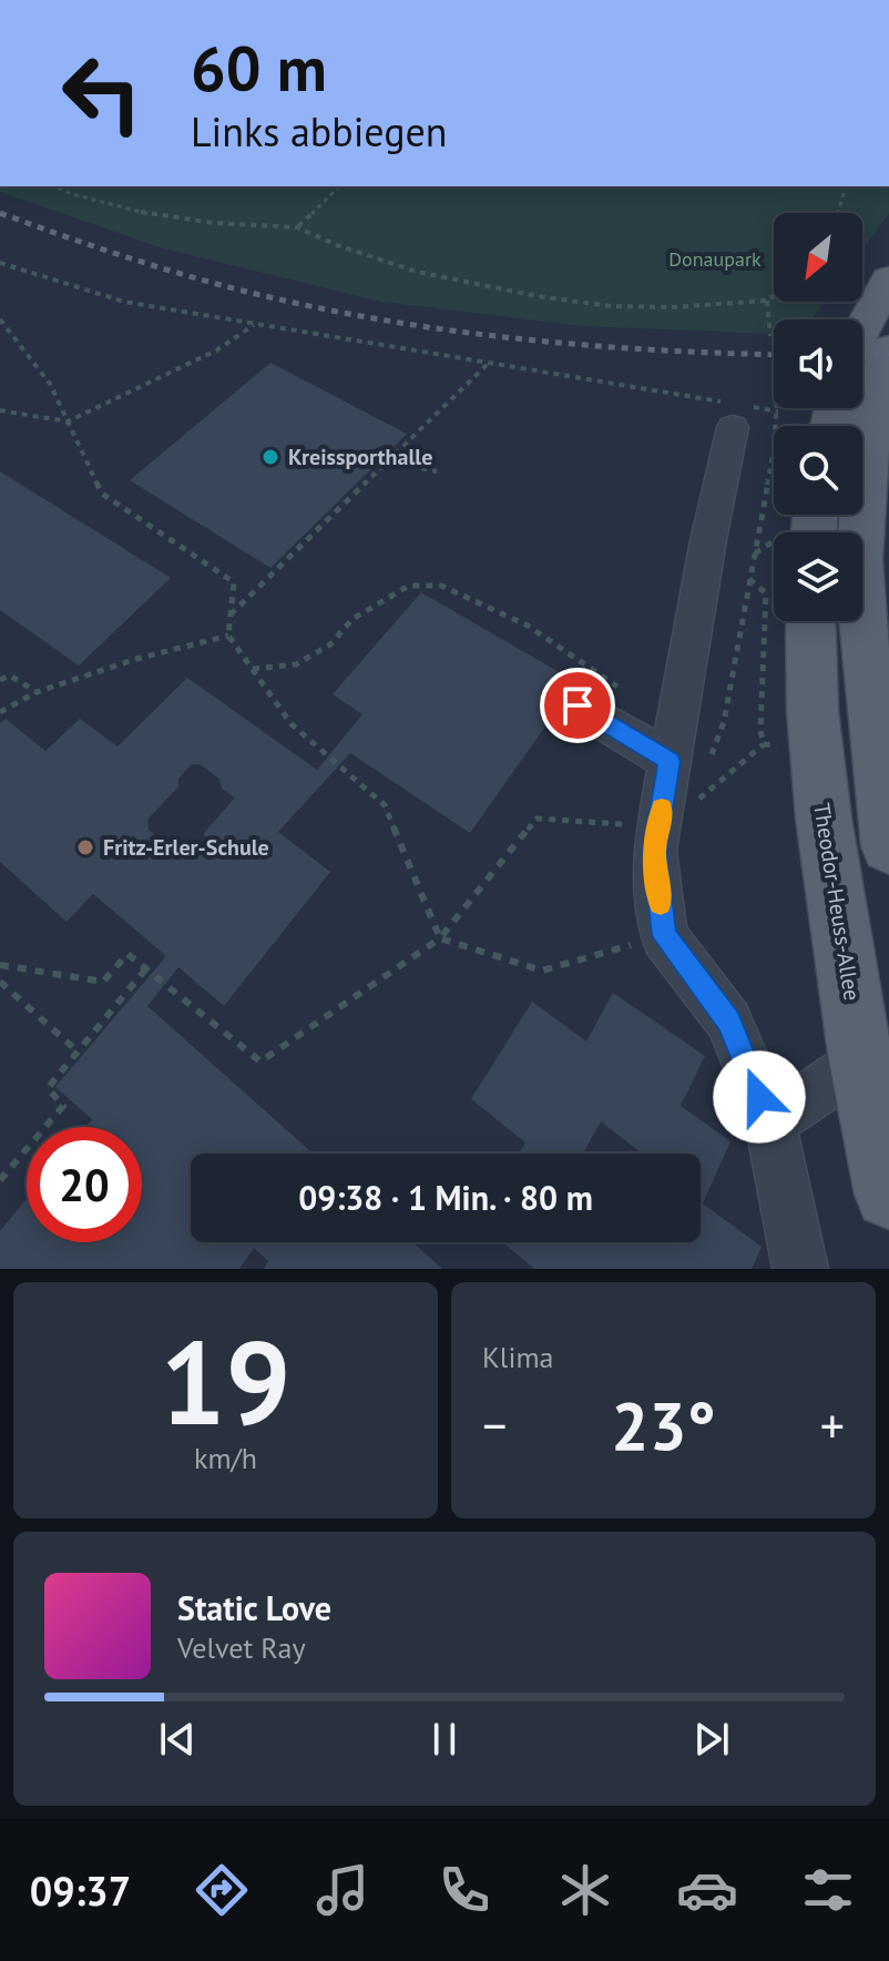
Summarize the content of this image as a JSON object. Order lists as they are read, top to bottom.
{
  "streets": {
    "main road": ["Theodor-Heuss-Allee"]
  },
  "parks": ["Donaupark"],
  "places": ["Kreissporthalle", "Fritz-Erler-Schule"],
  "north": "bottom left",
  "page": {
    "turn": ["60 m", "Links abbiegen"],
    "limit": "20",
    "trip": "09:38 · 1 Min. · 80 m",
    "tile": [
      ["19", "km/h"],
      "Klima"
    ],
    "heat": ["−", "23°", "+"],
    "song": ["Static Love", "Velvet Ray"],
    "tabs": "09:37"
  }
}
